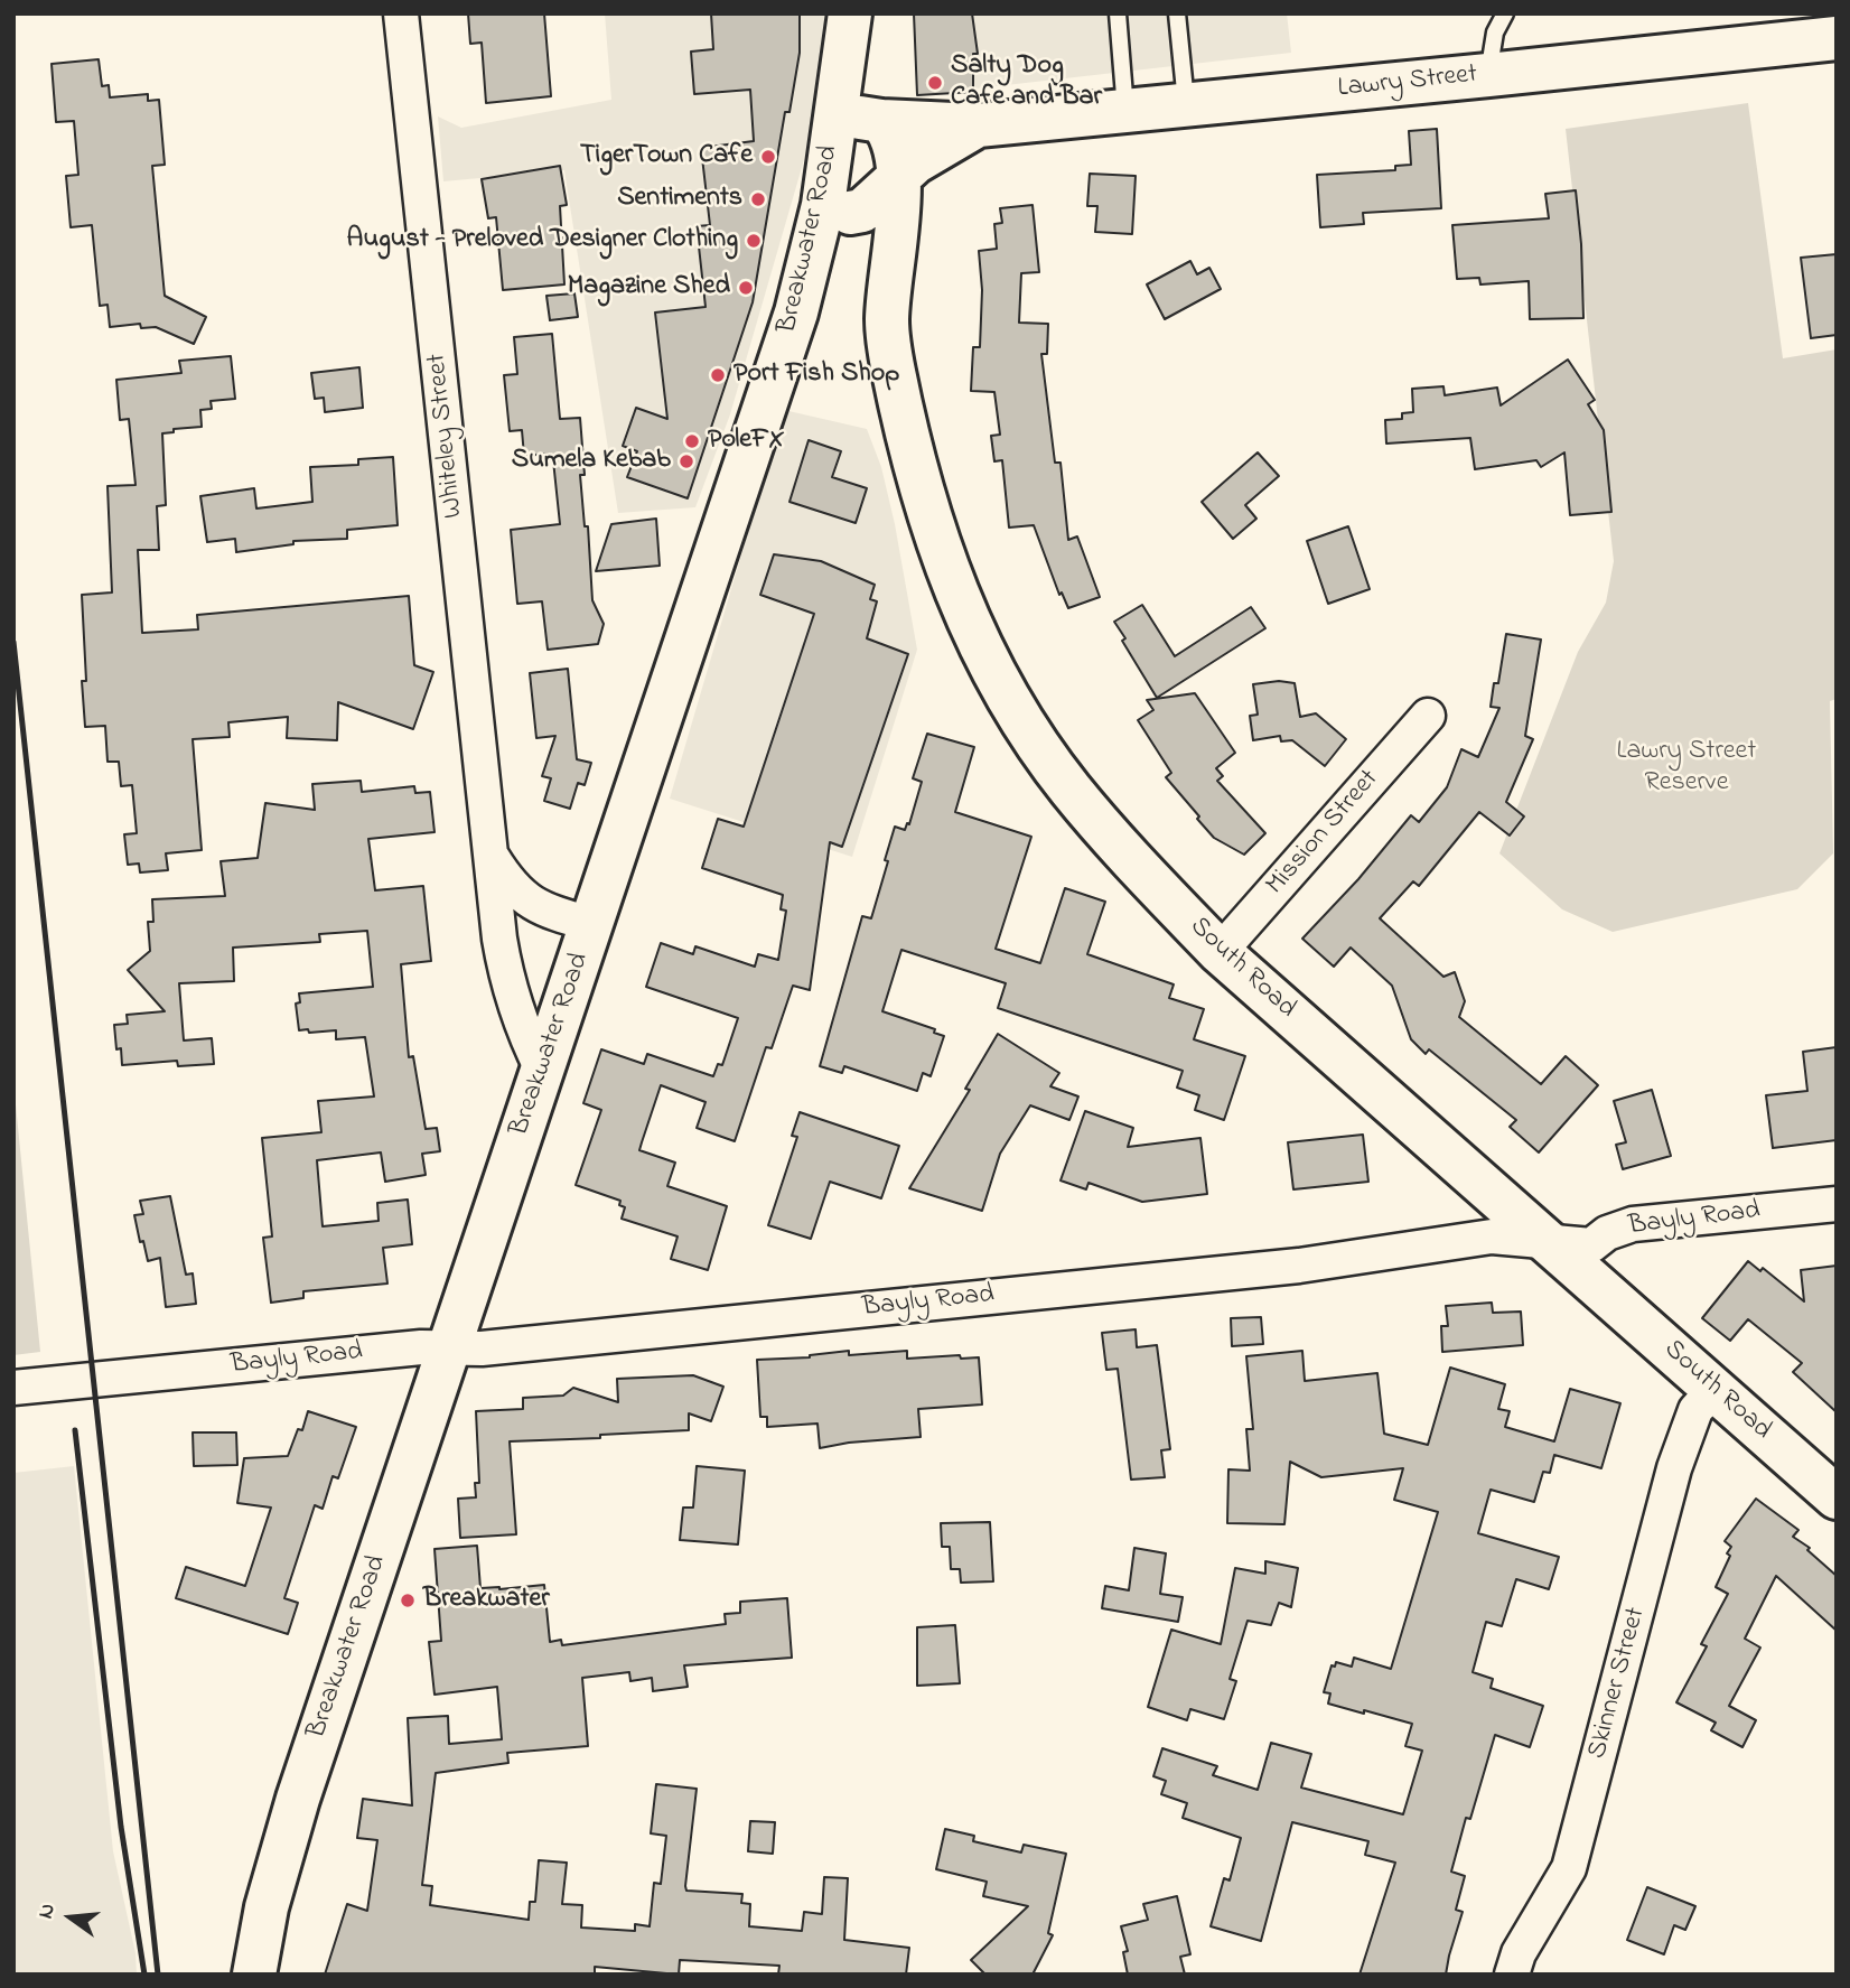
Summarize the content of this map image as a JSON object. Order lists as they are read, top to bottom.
{
  "streets": {
    "main road": ["Lawry Street", "Breakwater Road", "South Road"],
    "street": [
      "Whiteley Street",
      "Mission Street",
      "Bayly Road",
      "Skinner Street"
    ]
  },
  "crossings": [
    ["Lawry Street", "Breakwater Road"],
    ["Lawry Street", "South Road"],
    ["Breakwater Road", "Whiteley Street"],
    ["Breakwater Road", "South Road"],
    ["Breakwater Road", "Bayly Road"],
    ["Mission Street", "South Road"],
    ["South Road", "Bayly Road"],
    ["South Road", "Skinner Street"]
  ],
  "parks": ["Lawry Street Reserve"],
  "places": [
    "Salty Dog Cafe and Bar",
    "TigerTown Cafe",
    "Sentiments",
    "August - Preloved Designer Clothing",
    "Magazine Shed",
    "Port Fish Shop",
    "PoleFX",
    "Sumela Kebab",
    "Breakwater"
  ],
  "north": "left"
}
